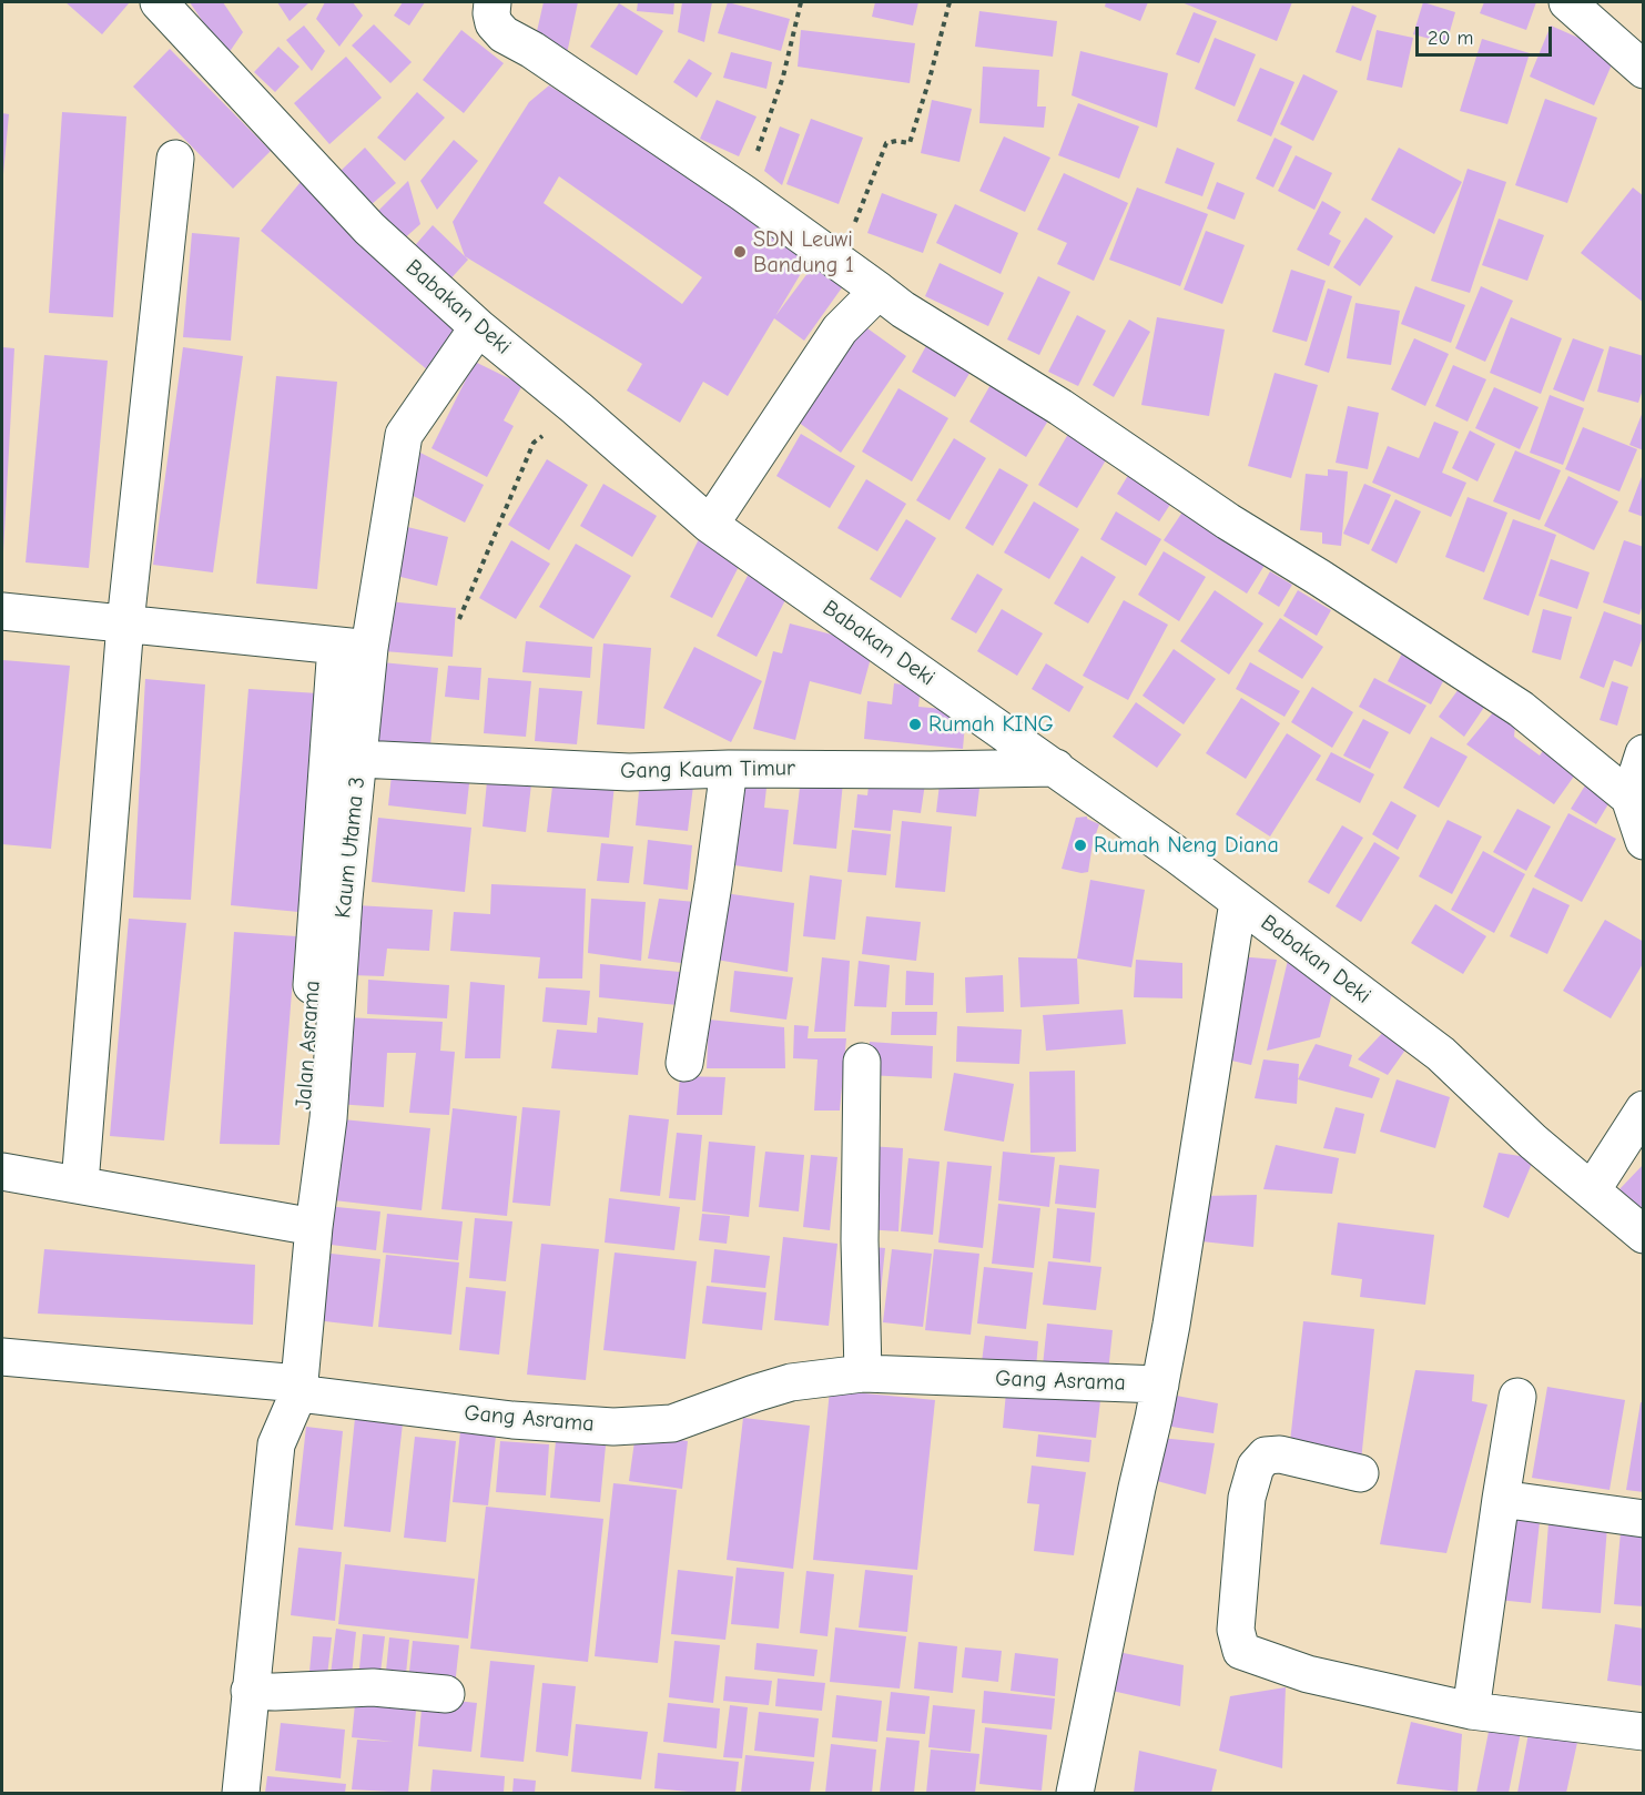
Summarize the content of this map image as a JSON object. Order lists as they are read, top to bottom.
{
  "streets": {
    "street": [
      "Babakan Deki",
      "Gang Kaum Timur",
      "Kaum Utama 3",
      "Jalan Asrama",
      "Gang Asrama"
    ]
  },
  "crossings": [
    ["Babakan Deki", "Gang Kaum Timur"],
    ["Babakan Deki", "Kaum Utama 3"],
    ["Gang Kaum Timur", "Kaum Utama 3"],
    ["Kaum Utama 3", "Jalan Asrama"],
    ["Kaum Utama 3", "Gang Asrama"]
  ],
  "places": ["SDN Leuwi Bandung 1", "Rumah KING", "Rumah Neng Diana"],
  "scale_bar": "20 m"
}
